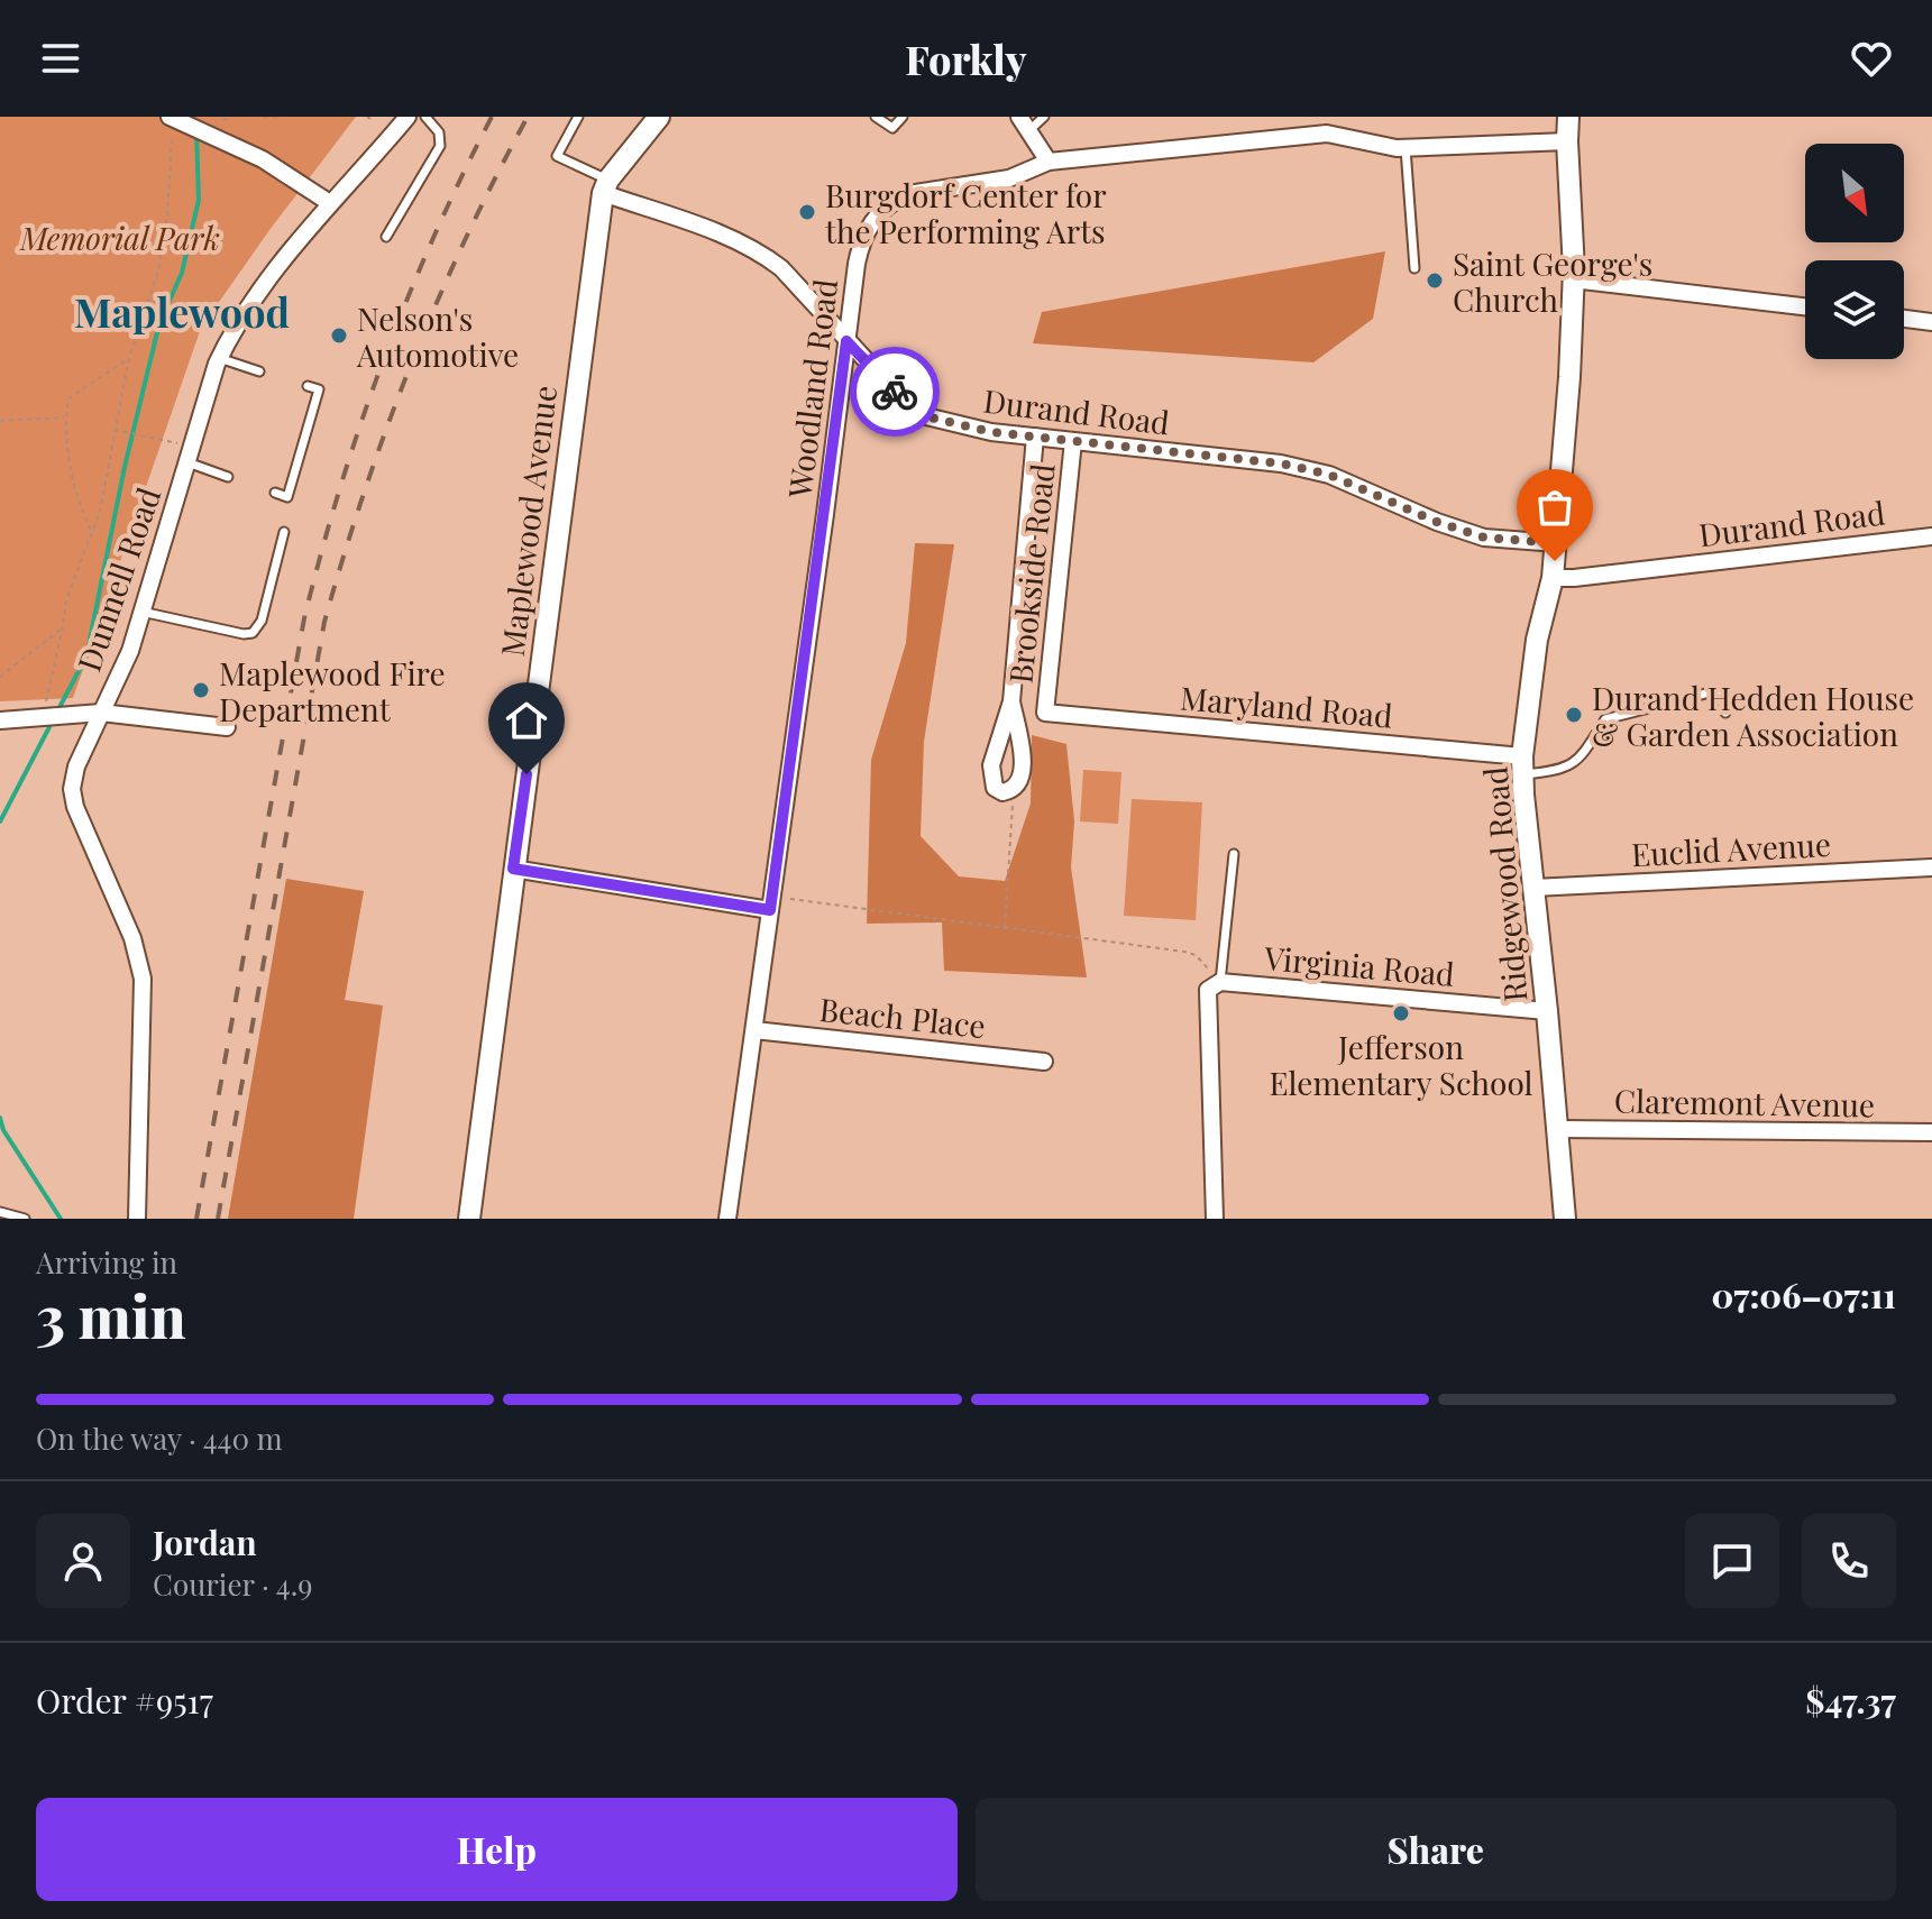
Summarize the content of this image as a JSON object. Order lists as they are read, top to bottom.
{
  "streets": {
    "street": [
      "Woodland Road",
      "Durand Road",
      "Maplewood Avenue",
      "Brookside Road",
      "Dunnell Road",
      "Maryland Road",
      "Euclid Avenue",
      "Ridgewood Road",
      "Virginia Road",
      "Beach Place",
      "Claremont Avenue"
    ]
  },
  "crossings": [
    ["Woodland Road", "Durand Road"],
    ["Woodland Road", "Ridgewood Road"],
    ["Woodland Road", "Beach Place"],
    ["Durand Road", "Maplewood Avenue"],
    ["Durand Road", "Brookside Road"],
    ["Durand Road", "Ridgewood Road"],
    ["Brookside Road", "Maryland Road"],
    ["Maryland Road", "Ridgewood Road"],
    ["Euclid Avenue", "Ridgewood Road"],
    ["Ridgewood Road", "Virginia Road"],
    ["Ridgewood Road", "Claremont Avenue"]
  ],
  "districts": ["Maplewood"],
  "parks": ["Memorial Park"],
  "places": [
    "Burgdorf Center for the Performing Arts",
    "Saint George's Church",
    "Nelson's Automotive",
    "Maplewood Fire Department",
    "Durand Hedden House & Garden Association",
    "Jefferson Elementary School"
  ],
  "north": "bottom right",
  "page": {
    "header": "Forkly",
    "heading": ["3 min", "Arriving in", "07:06–07:11"],
    "panel": [
      "Jordan",
      "Courier · 4.9",
      "Order #9517",
      "$47.37"
    ],
    "bar": "On the way · 440 m",
    "buttons": ["Help", "Share"]
  }
}
